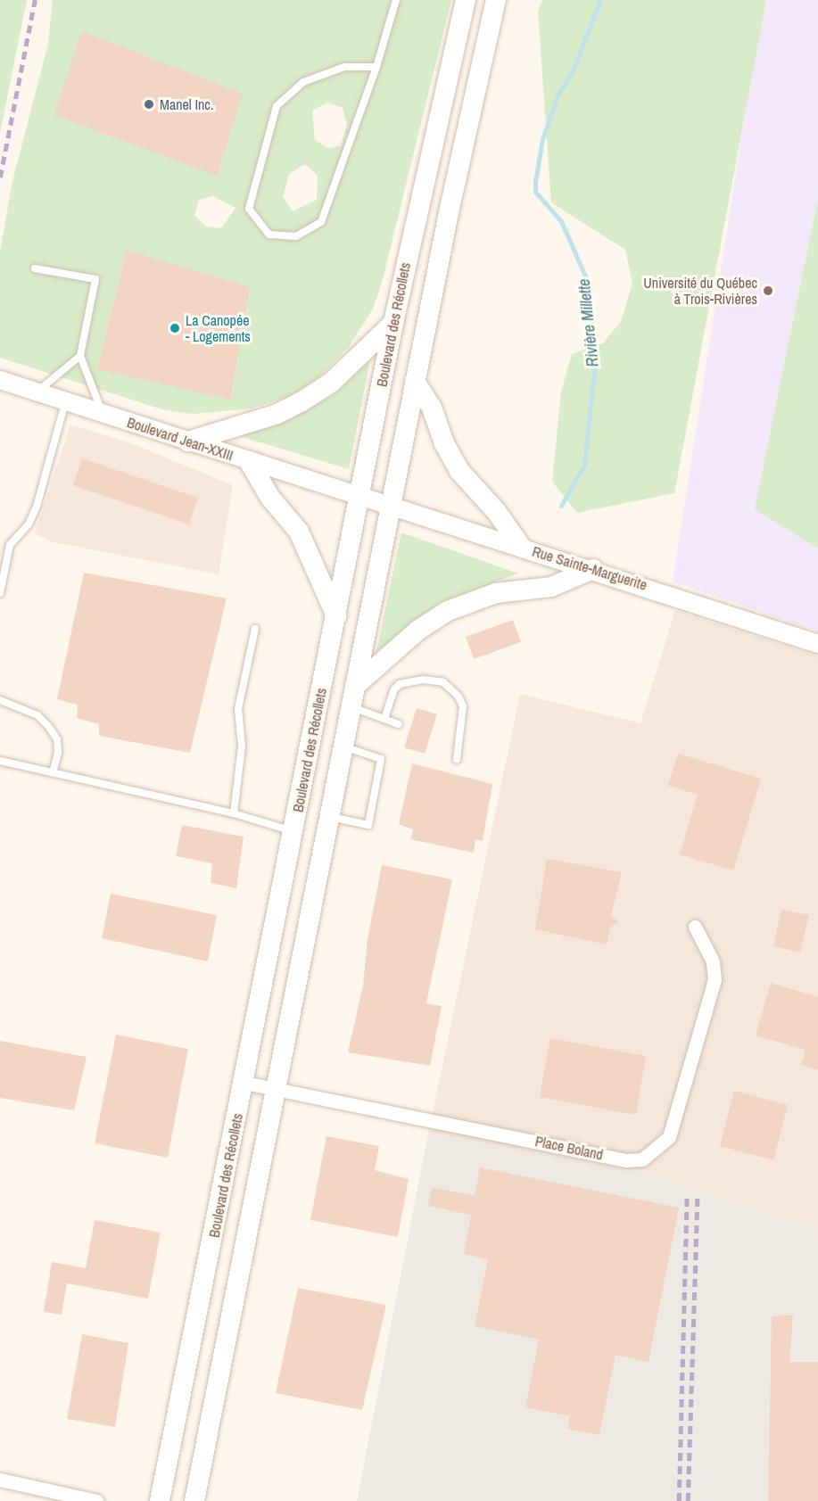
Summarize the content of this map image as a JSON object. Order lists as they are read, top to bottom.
{
  "streets": {
    "main road": ["Boulevard des Récollets"],
    "street": ["Boulevard Jean-XXIII", "Rue Sainte-Marguerite", "Place Boland"]
  },
  "crossings": [
    ["Boulevard des Récollets", "Boulevard Jean-XXIII"],
    ["Boulevard des Récollets", "Rue Sainte-Marguerite"],
    ["Boulevard des Récollets", "Place Boland"],
    ["Boulevard Jean-XXIII", "Rue Sainte-Marguerite"]
  ],
  "water": ["Rivière Millette"],
  "places": ["Manel Inc.", "Université du Québec à Trois-Rivières", "La Canopée - Logements"]
}
